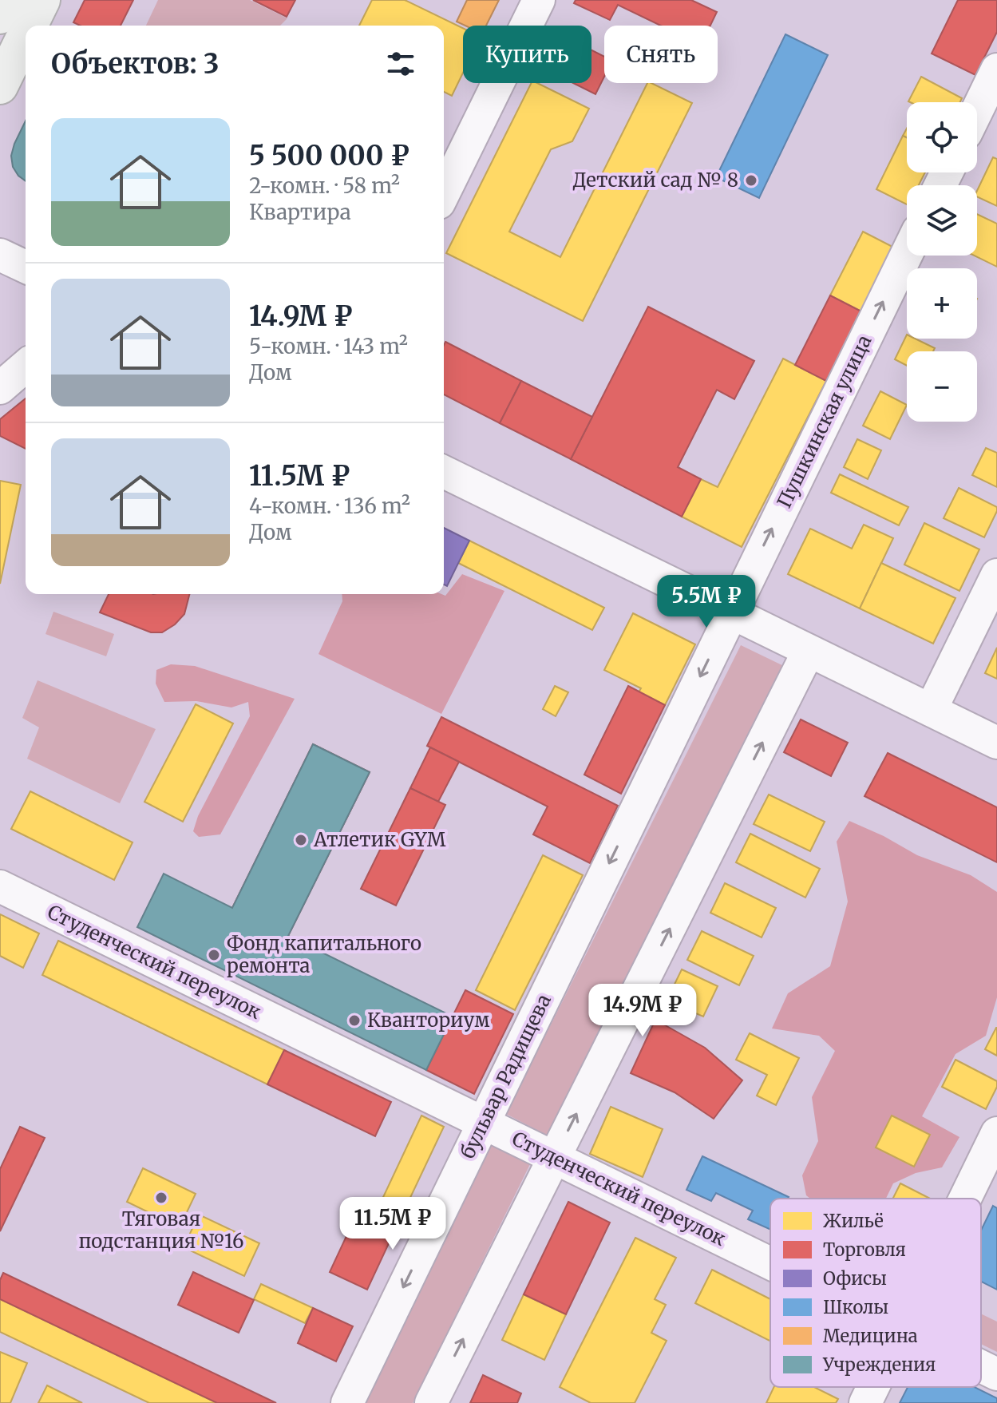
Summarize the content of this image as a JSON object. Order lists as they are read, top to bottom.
{
  "streets": {
    "street": ["Пушкинская улица", "Студенческий переулок", "бульвар Радищева"]
  },
  "crossings": [
    ["Пушкинская улица", "бульвар Радищева"],
    ["Студенческий переулок", "бульвар Радищева"]
  ],
  "places": [
    "Детский сад № 8",
    "Атлетик GYM",
    "Фонд капитального ремонта",
    "Кванториум",
    "Тяговая подстанция №16"
  ],
  "legend": [
    "Жильё",
    "Торговля",
    "Офисы",
    "Школы",
    "Медицина",
    "Учреждения"
  ],
  "page": {
    "chip": ["Купить", "Снять"],
    "heading": "Объектов: 3",
    "map_buttons": ["+", "−"],
    "list": [
      {
        "name": "5 500 000 ₽",
        "note": "2-комн. · 58 m² · Квартира"
      },
      {
        "name": "14.9M ₽",
        "note": "5-комн. · 143 m² · Дом"
      },
      {
        "name": "11.5M ₽",
        "note": "4-комн. · 136 m² · Дом"
      }
    ],
    "price": ["5.5M ₽", "14.9M ₽", "11.5M ₽"]
  }
}
